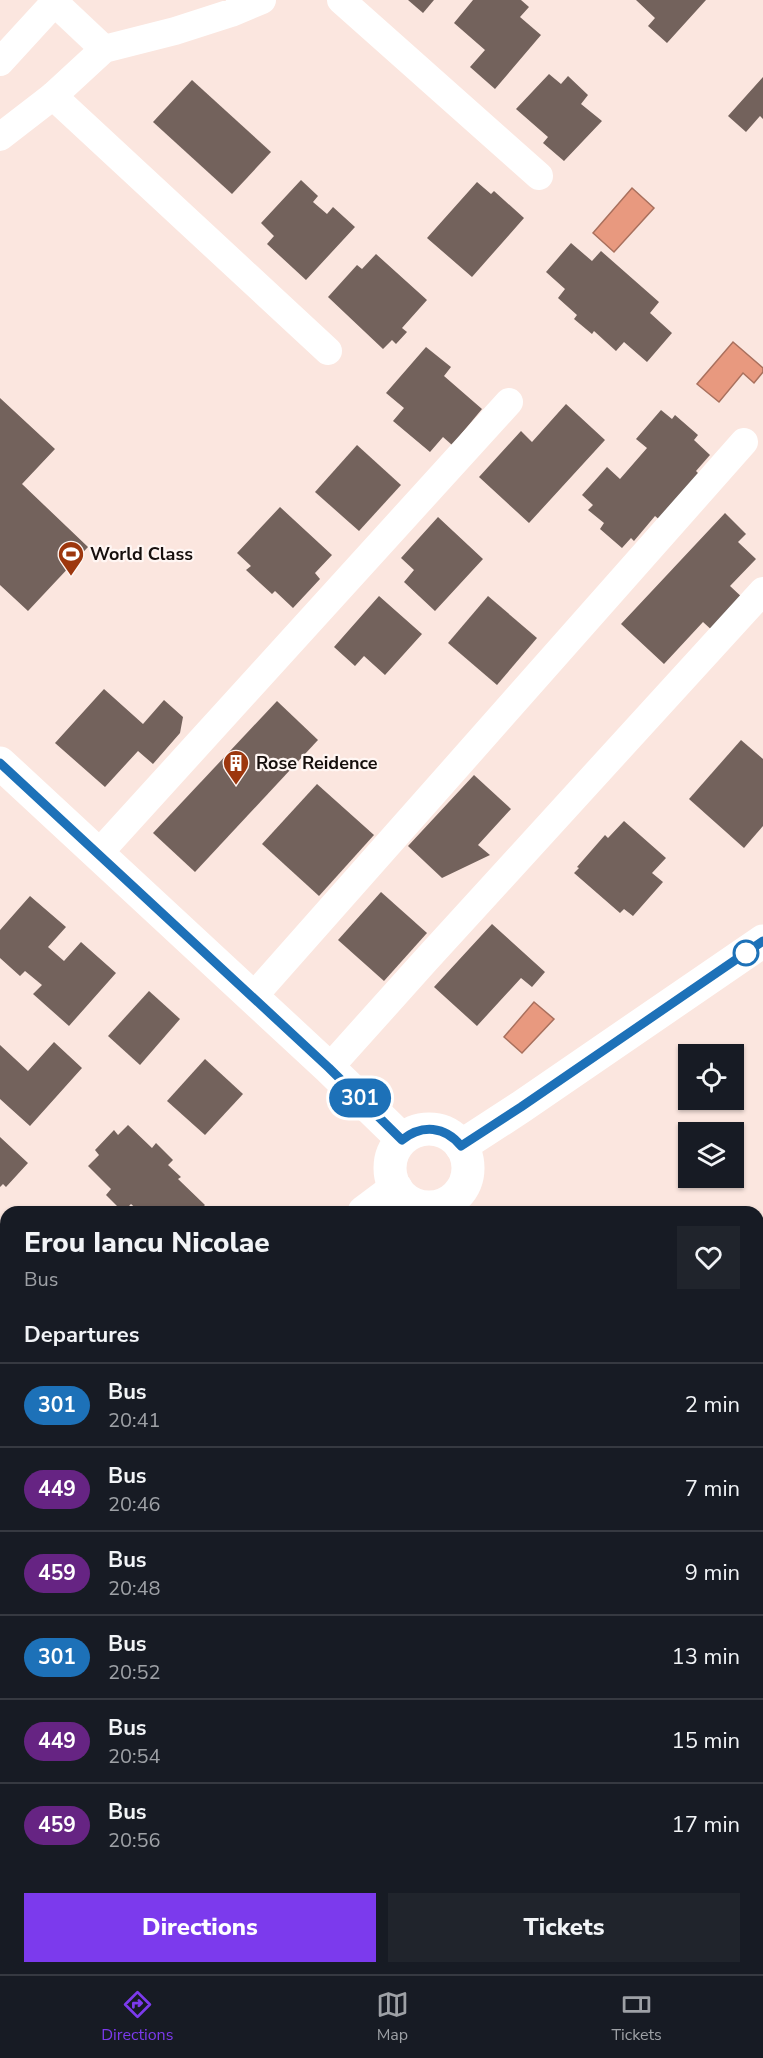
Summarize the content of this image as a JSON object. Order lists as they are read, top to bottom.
{
  "places": {
    "sports": ["World Class"],
    "building": ["Rose Reidence"]
  },
  "lines": ["bus line 301"],
  "page": {
    "on_map": "301",
    "heading": [
      ["Erou Iancu Nicolae", "Bus"],
      "Departures"
    ],
    "list": [
      {
        "mark": "301",
        "name": "Bus",
        "note": "20:41",
        "value": "2 min"
      },
      {
        "mark": "449",
        "name": "Bus",
        "note": "20:46",
        "value": "7 min"
      },
      {
        "mark": "459",
        "name": "Bus",
        "note": "20:48",
        "value": "9 min"
      },
      {
        "mark": "301",
        "name": "Bus",
        "note": "20:52",
        "value": "13 min"
      },
      {
        "mark": "449",
        "name": "Bus",
        "note": "20:54",
        "value": "15 min"
      },
      {
        "mark": "459",
        "name": "Bus",
        "note": "20:56",
        "value": "17 min"
      }
    ],
    "buttons": ["Directions", "Tickets"],
    "tabs": ["Directions", "Map", "Tickets"]
  }
}
